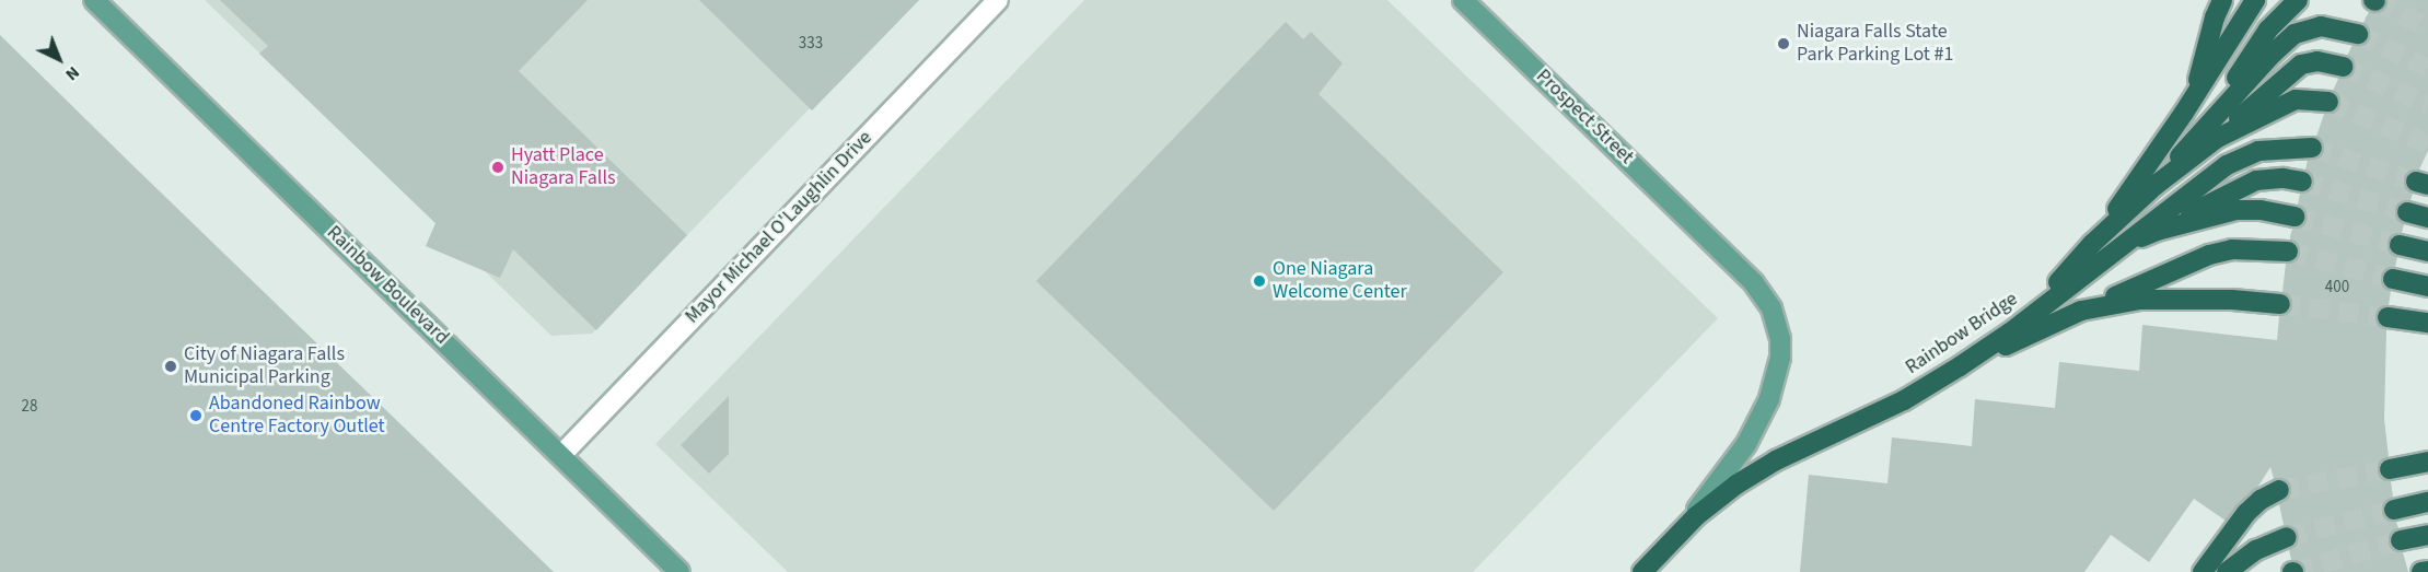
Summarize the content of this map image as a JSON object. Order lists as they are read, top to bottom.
{
  "streets": {
    "highway": ["Rainbow Bridge"],
    "main road": ["Prospect Street", "Rainbow Boulevard"],
    "street": ["Mayor Michael O'Laughlin Drive"]
  },
  "crossings": [
    ["Prospect Street", "Rainbow Bridge"],
    ["Mayor Michael O'Laughlin Drive", "Rainbow Boulevard"]
  ],
  "places": [
    "Niagara Falls State Park Parking Lot #1",
    "Hyatt Place Niagara Falls",
    "One Niagara Welcome Center",
    "City of Niagara Falls Municipal Parking",
    "Abandoned Rainbow Centre Factory Outlet"
  ],
  "house_numbers": ["333", "400", "28"],
  "north": "bottom right"
}
